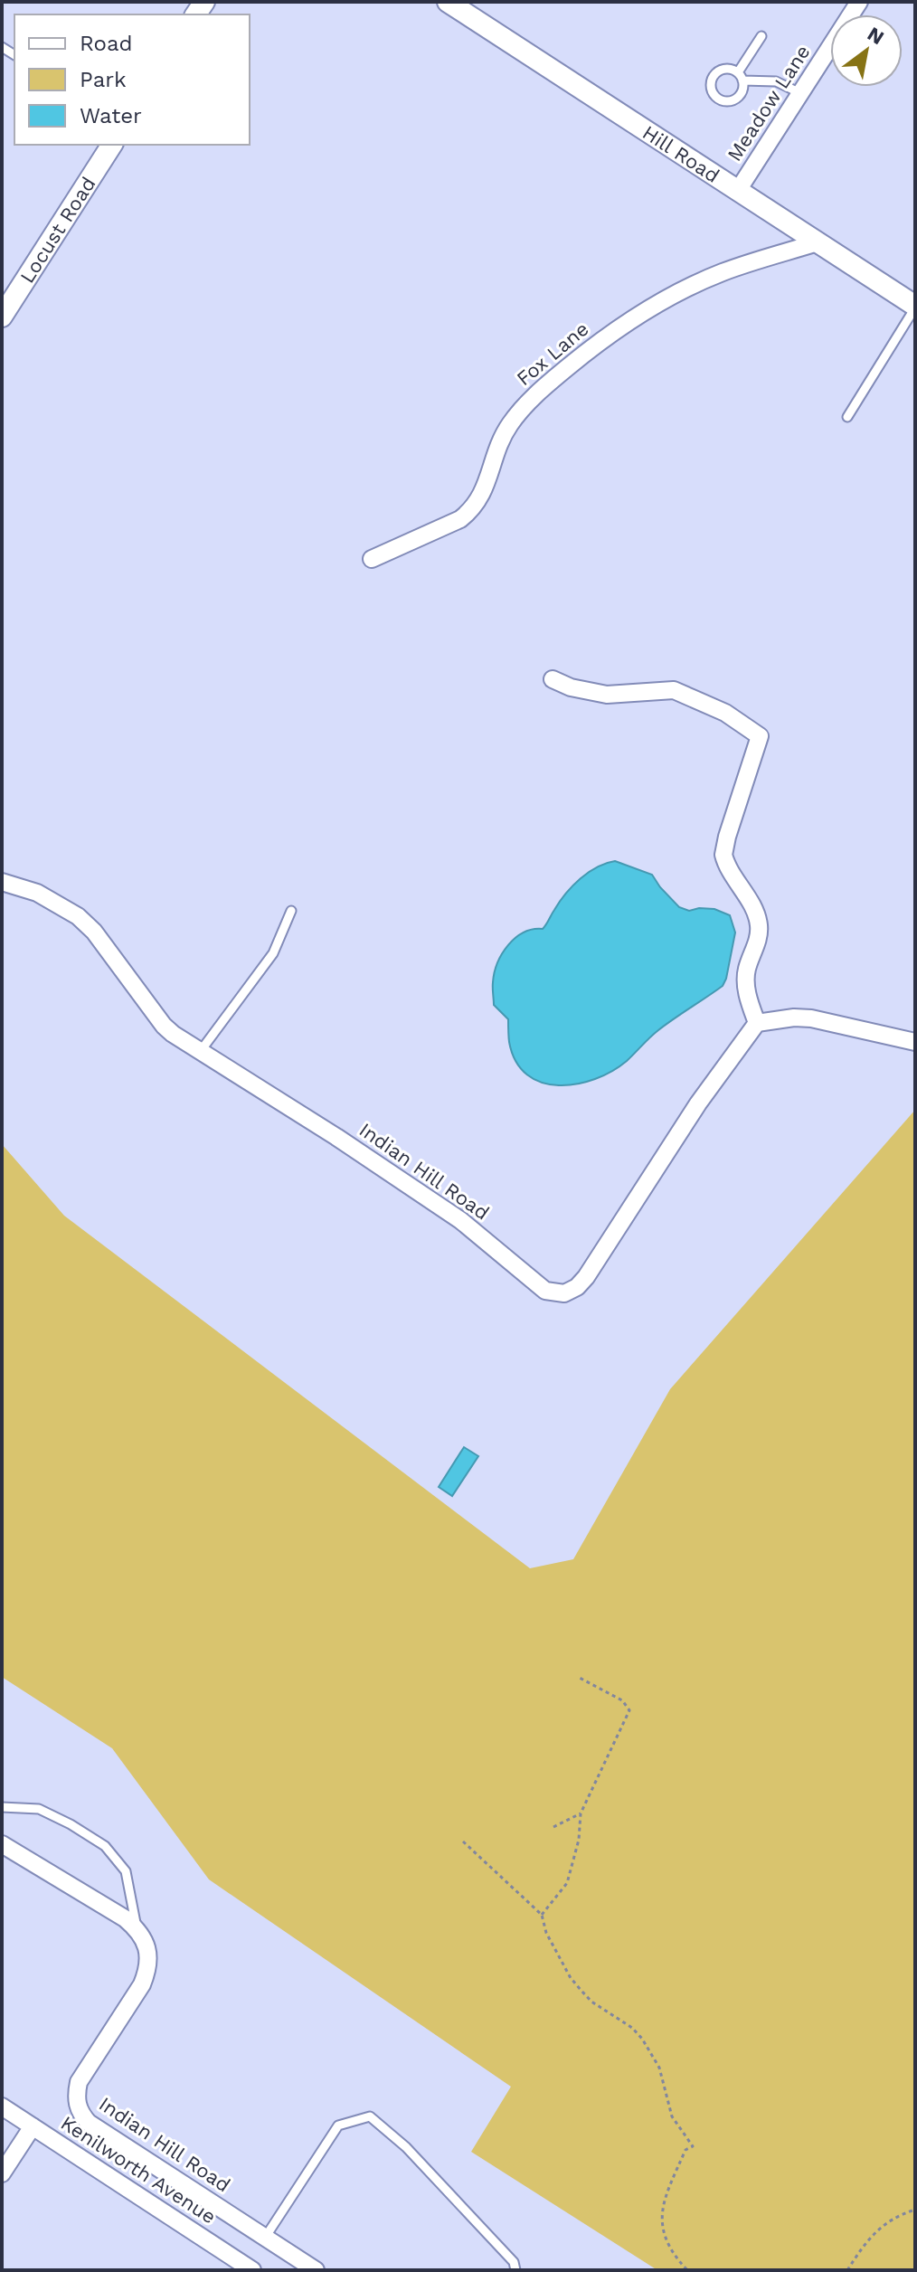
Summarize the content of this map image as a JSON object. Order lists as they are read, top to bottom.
{
  "streets": {
    "street": [
      "Meadow Lane",
      "Hill Road",
      "Locust Road",
      "Fox Lane",
      "Indian Hill Road",
      "Kenilworth Avenue"
    ]
  },
  "crossings": [
    ["Meadow Lane", "Hill Road"],
    ["Hill Road", "Fox Lane"]
  ],
  "legend": ["Road", "Park", "Water"],
  "north": "top right"
}
